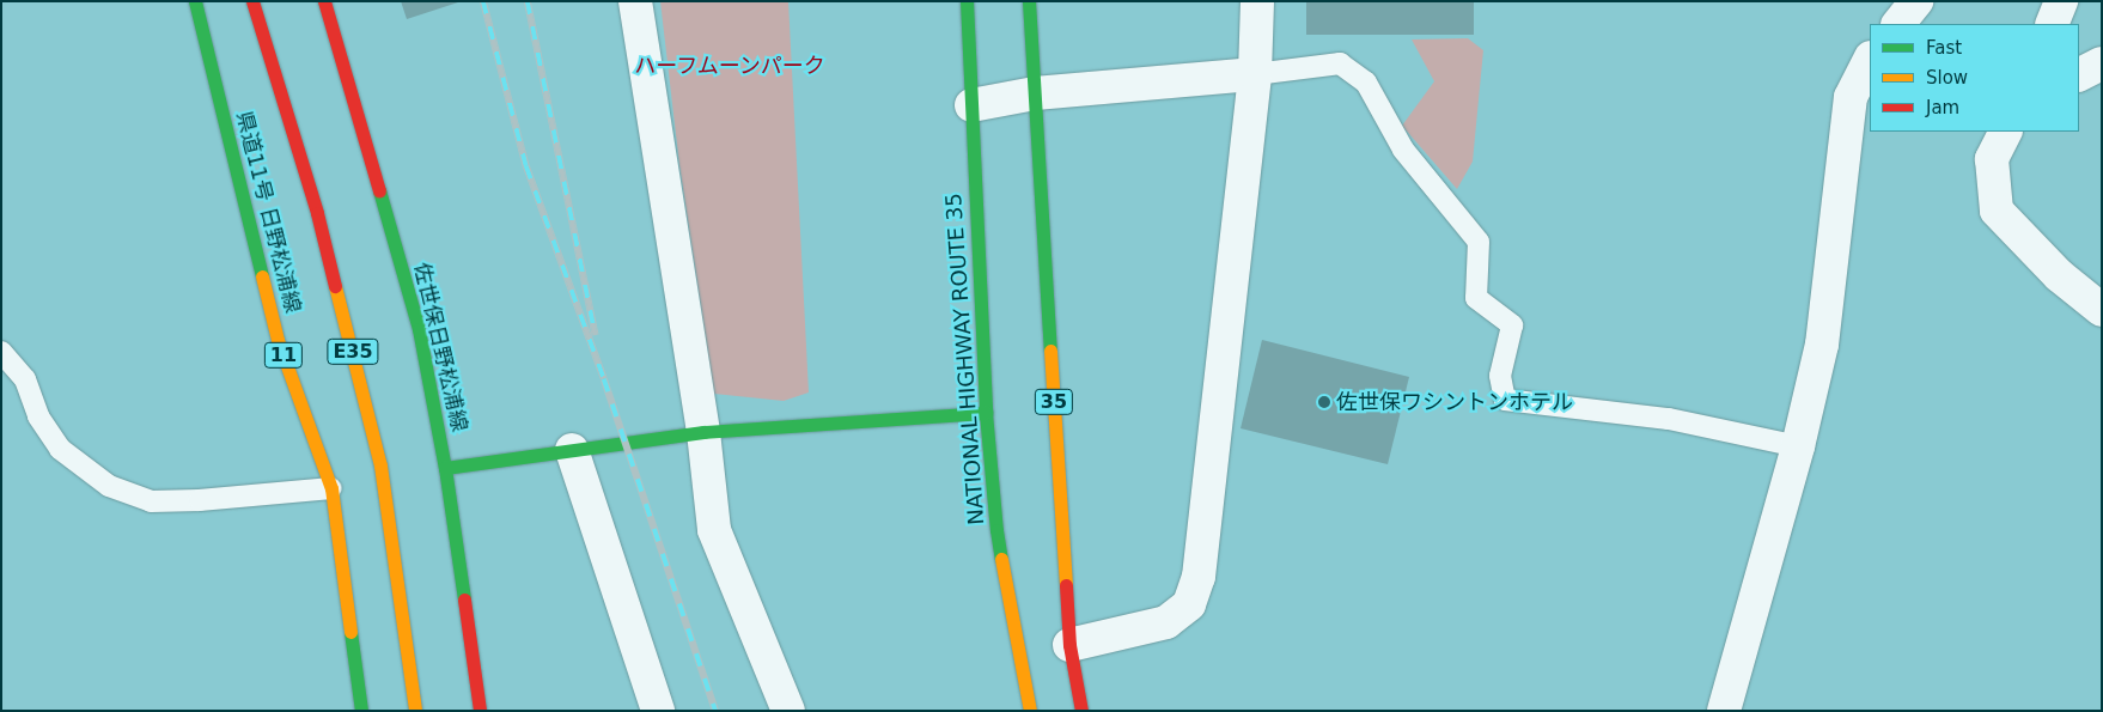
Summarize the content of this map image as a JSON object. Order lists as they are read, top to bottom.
{
  "streets": {
    "main road": [
      "県道11号 日野松浦線",
      "佐世保日野松浦線",
      "E35",
      "11",
      "NATIONAL HIGHWAY ROUTE 35",
      "35"
    ]
  },
  "parks": ["ハーフムーンパーク"],
  "places": ["佐世保ワシントンホテル"],
  "legend": ["Fast", "Slow", "Jam"]
}
